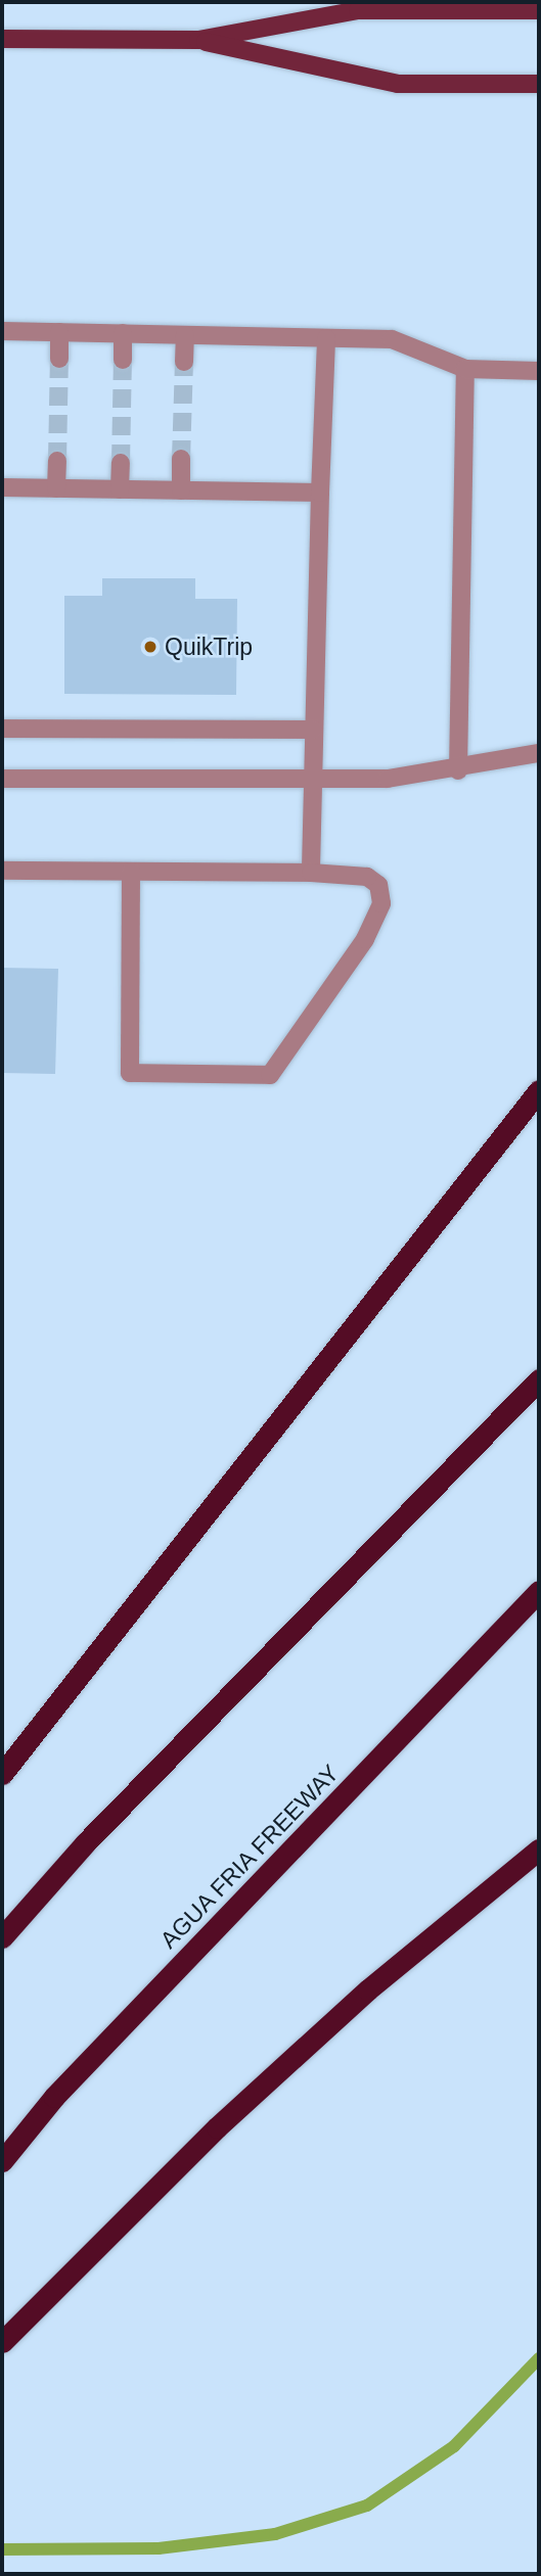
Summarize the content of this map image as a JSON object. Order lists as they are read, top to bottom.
{
  "streets": {
    "highway": ["AGUA FRIA FREEWAY"]
  },
  "places": ["QuikTrip"]
}
